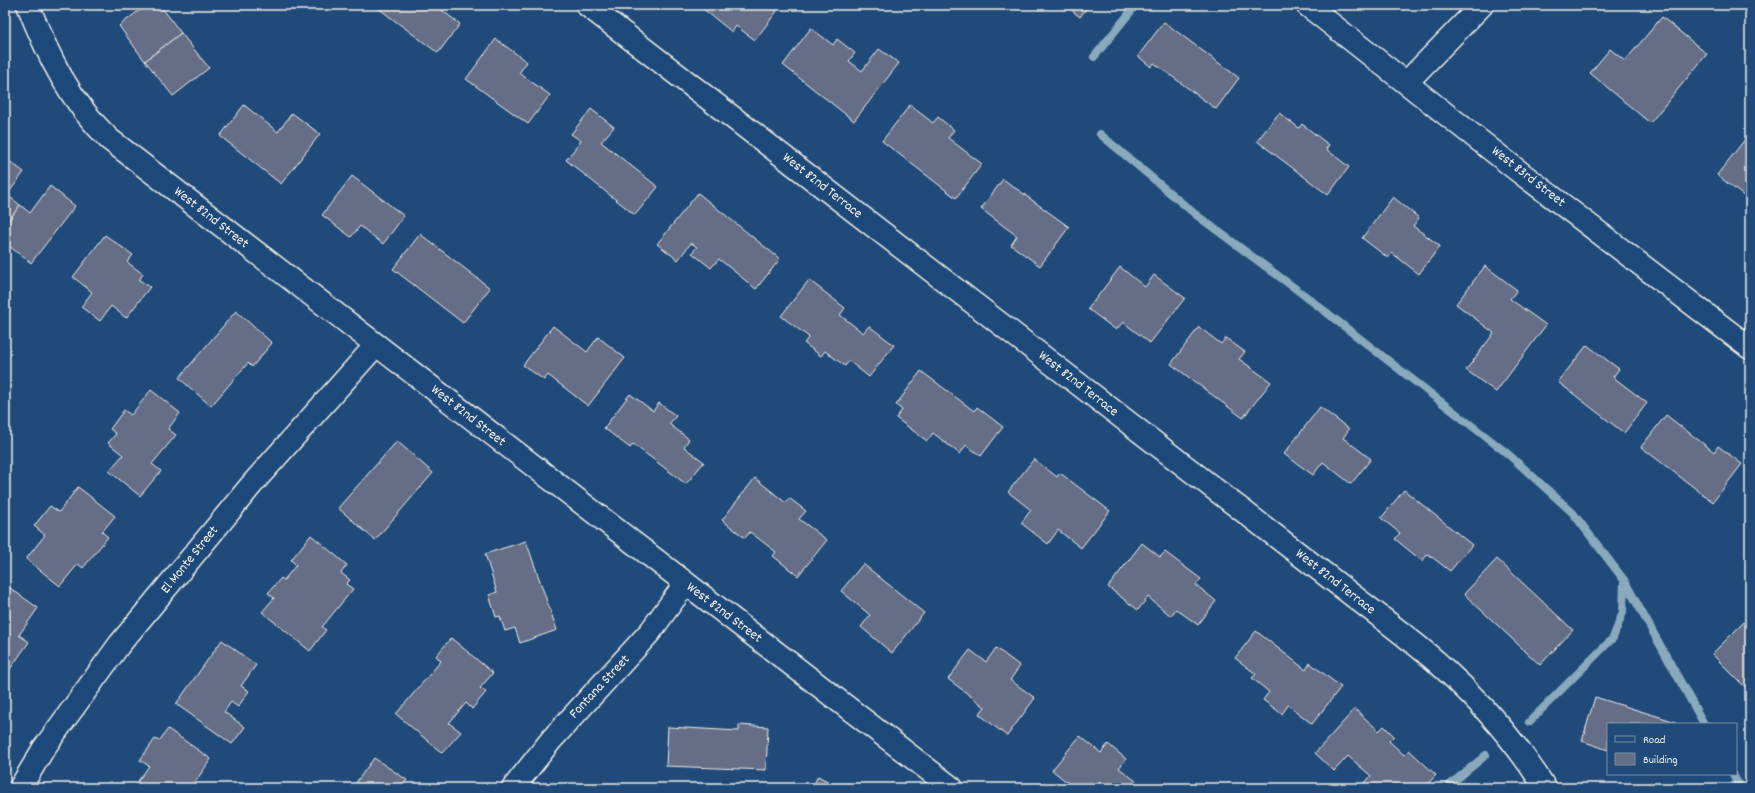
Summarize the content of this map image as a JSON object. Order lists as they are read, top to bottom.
{
  "streets": {
    "street": [
      "West 83rd Street",
      "West 82nd Terrace",
      "West 82nd Street",
      "El Monte Street",
      "Fontana Street"
    ]
  },
  "crossings": [
    ["West 82nd Street", "El Monte Street"],
    ["West 82nd Street", "Fontana Street"]
  ],
  "legend": ["Road", "Building"]
}
